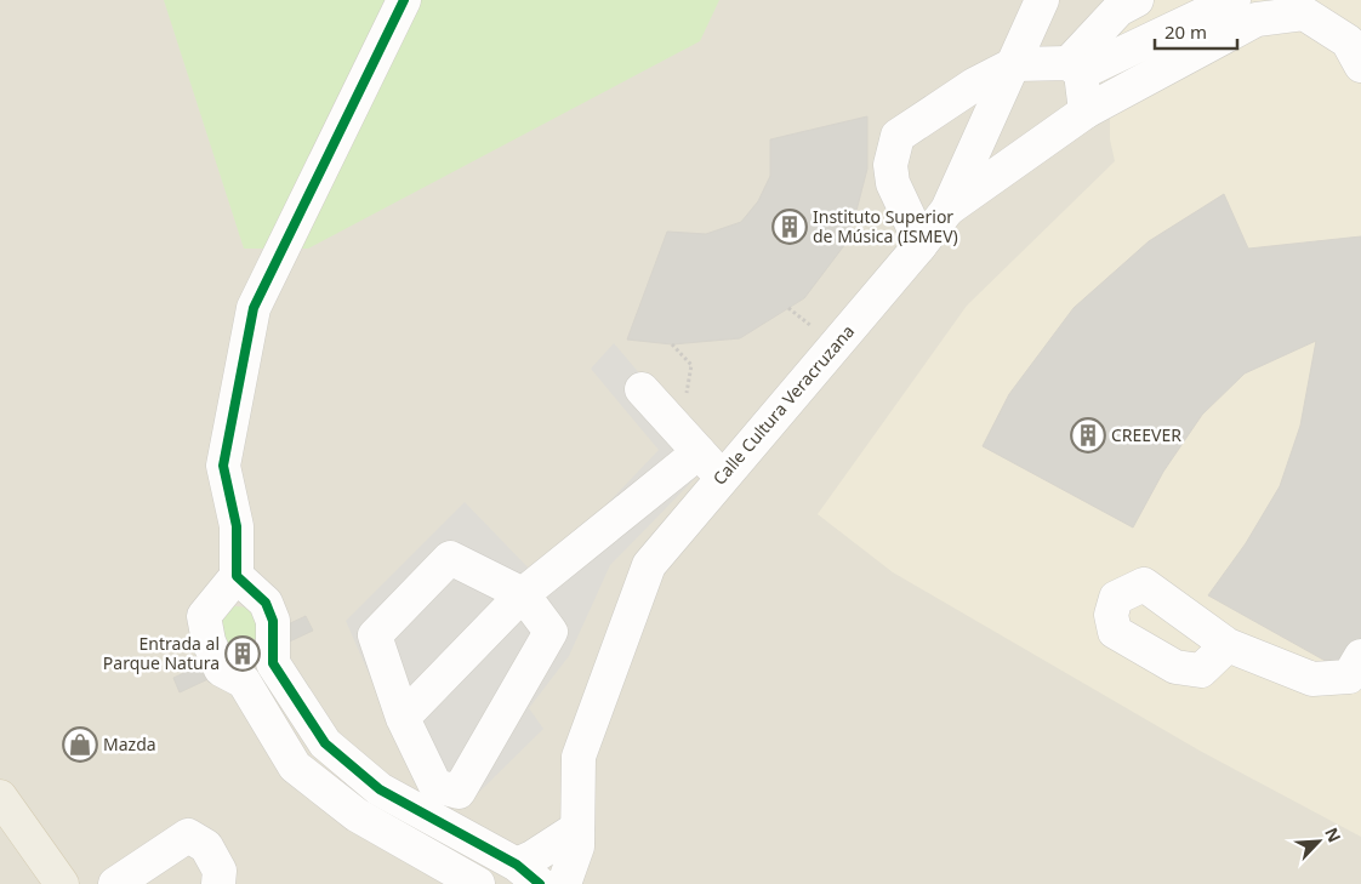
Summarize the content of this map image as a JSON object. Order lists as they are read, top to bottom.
{
  "streets": {
    "street": ["Calle Cultura Veracruzana"]
  },
  "places": {
    "building": ["Instituto Superior de Música (ISMEV)", "CREEVER", "Entrada al Parque Natura"],
    "shop": ["Mazda"]
  },
  "scale_bar": "20 m",
  "north": "top right"
}
